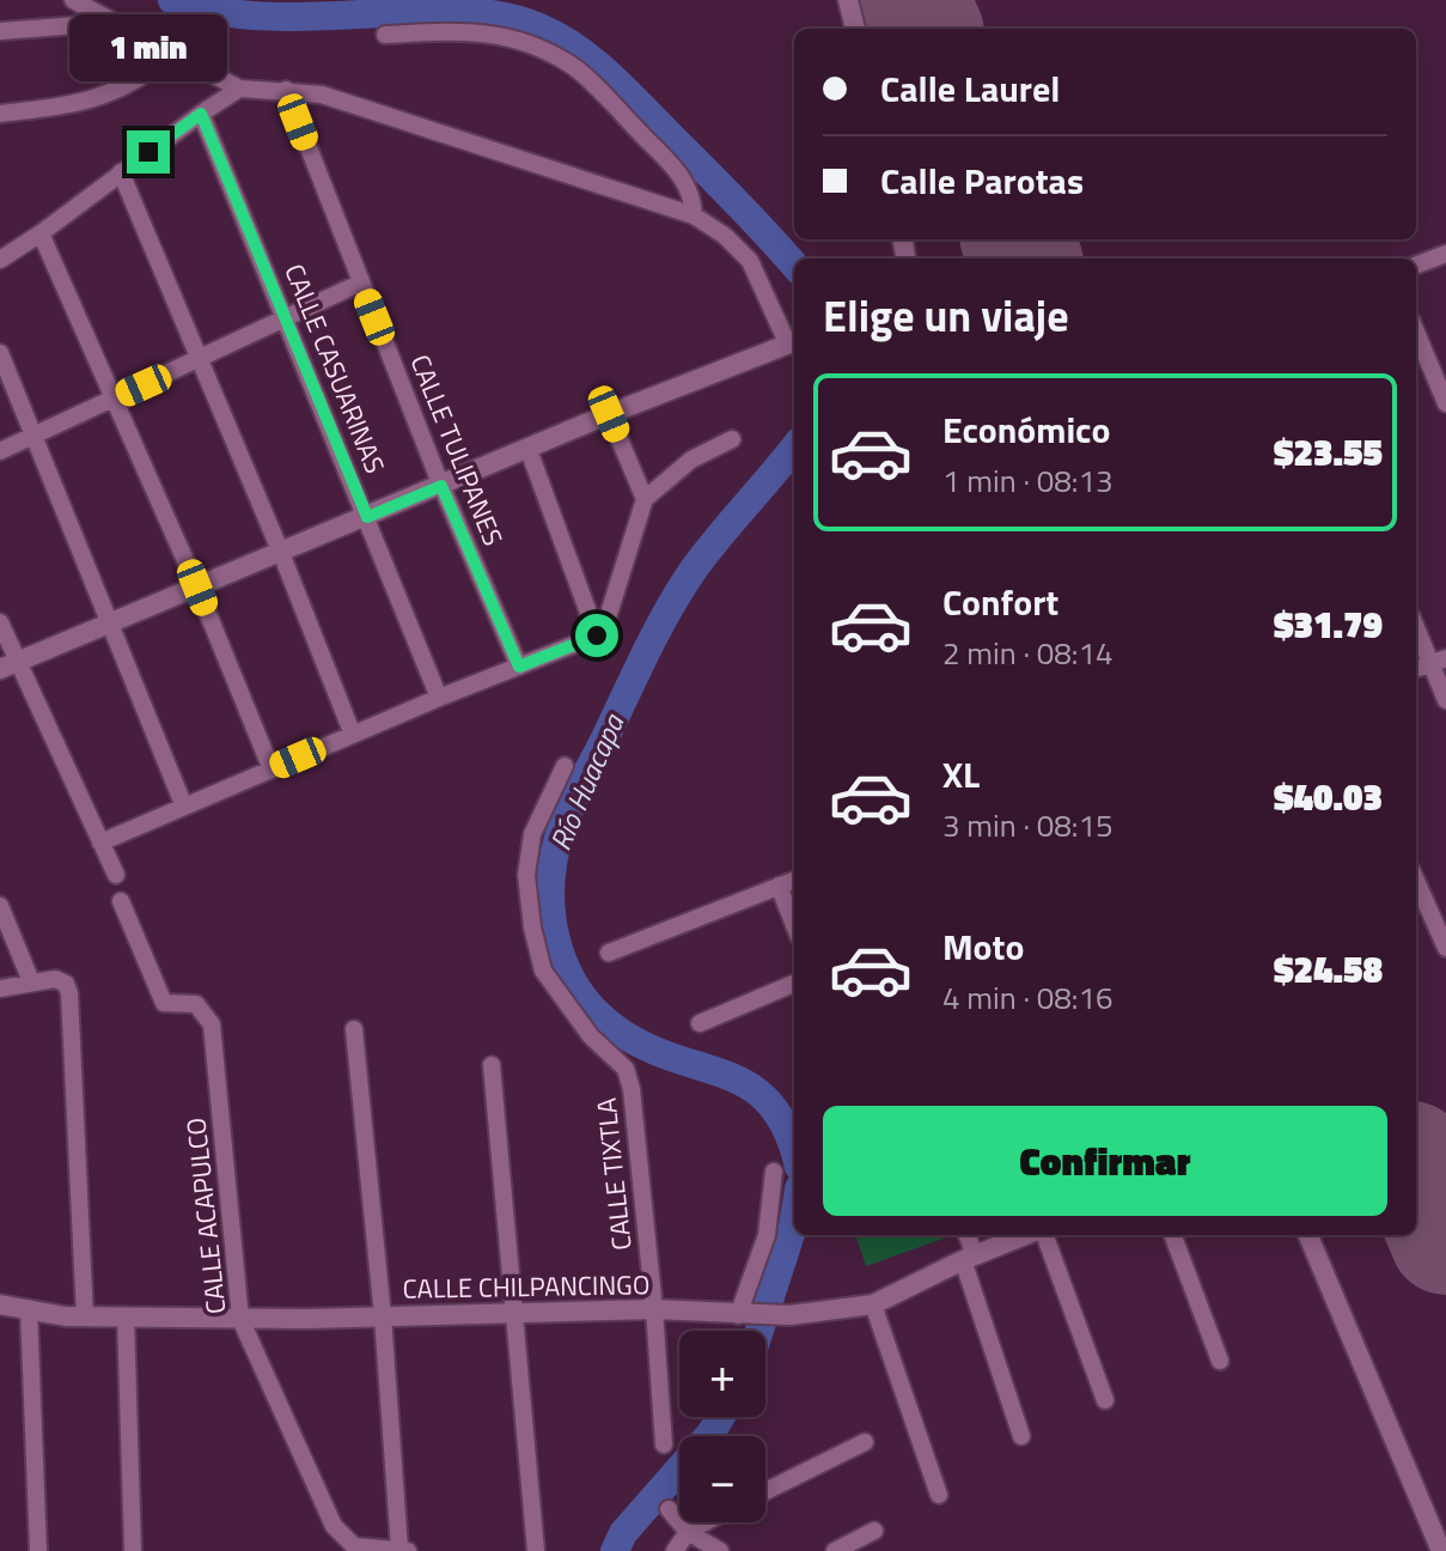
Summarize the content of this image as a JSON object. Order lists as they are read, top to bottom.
{
  "streets": {
    "street": [
      "CALLE CASUARINAS",
      "CALLE TULIPANES",
      "CALLE TIXTLA",
      "CALLE ACAPULCO",
      "CALLE CHILPANCINGO"
    ]
  },
  "crossings": [
    ["CALLE TIXTLA", "CALLE CHILPANCINGO"],
    ["CALLE ACAPULCO", "CALLE CHILPANCINGO"]
  ],
  "water": ["Río Huacapa"],
  "page": {
    "bubble": "1 min",
    "banner": ["Calle Laurel", "Calle Parotas"],
    "heading": "Elige un viaje",
    "list": [
      {
        "name": "Económico",
        "note": "1 min · 08:13",
        "value": "$23.55"
      },
      {
        "name": "Confort",
        "note": "2 min · 08:14",
        "value": "$31.79"
      },
      {
        "name": "XL",
        "note": "3 min · 08:15",
        "value": "$40.03"
      },
      {
        "name": "Moto",
        "note": "4 min · 08:16",
        "value": "$24.58"
      }
    ],
    "buttons": "Confirmar",
    "map_buttons": ["+", "−"]
  }
}
